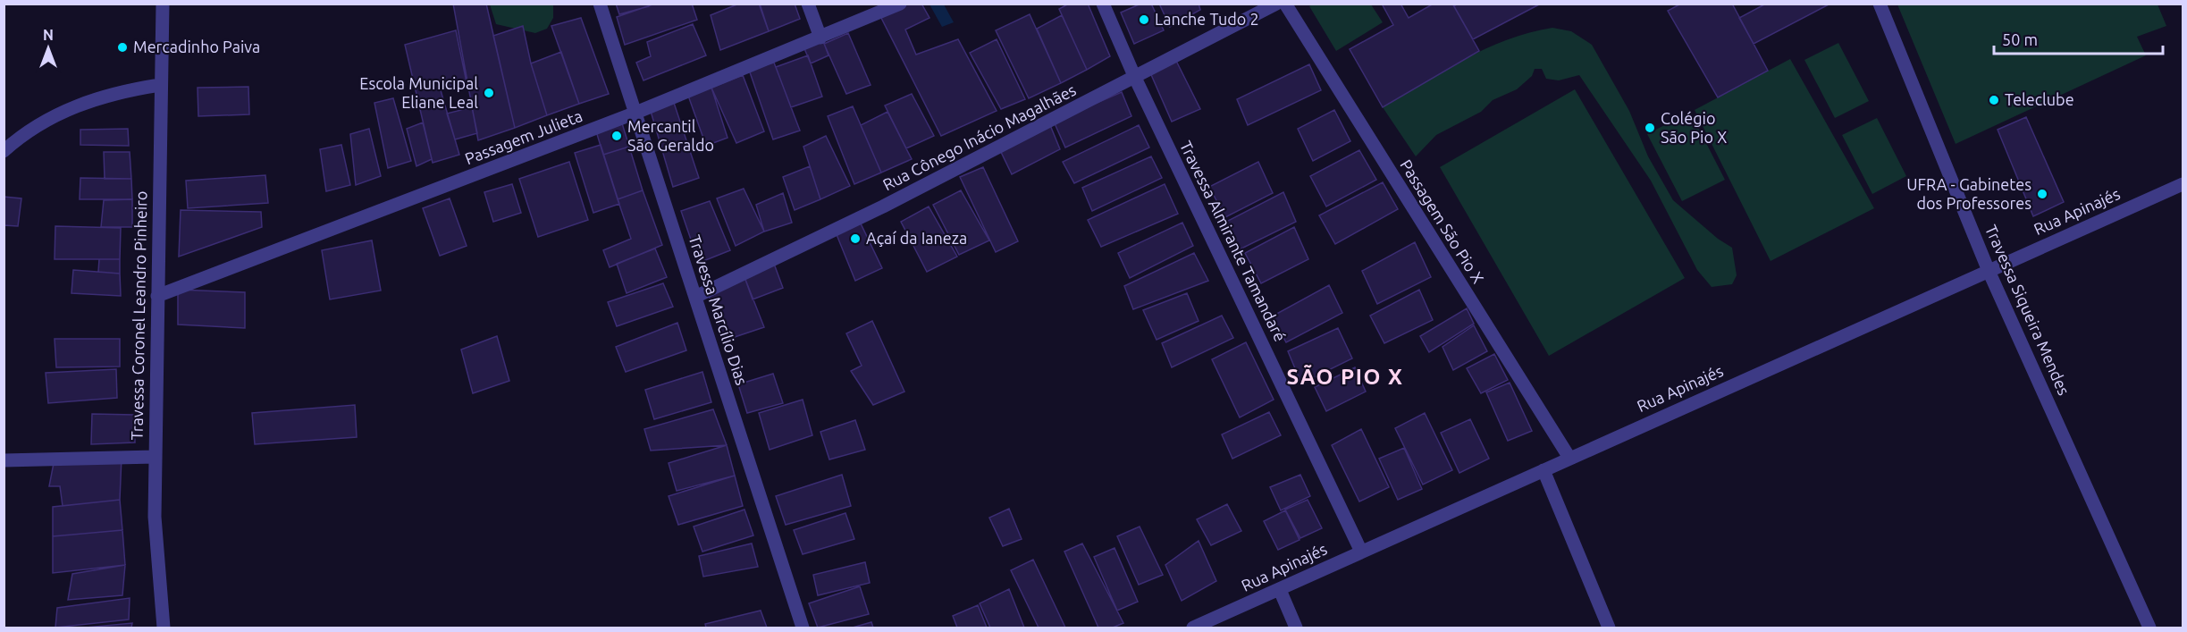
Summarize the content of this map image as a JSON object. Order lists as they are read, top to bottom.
{
  "streets": {
    "street": [
      "Passagem Julieta",
      "Rua Cônego Inácio Magalhães",
      "Rua Apinajés",
      "Passagem São Pio X",
      "Travessa Almirante Tamandaré",
      "Travessa Marcílio Dias",
      "Travessa Siqueira Mendes",
      "Travessa Coronel Leandro Pinheiro"
    ]
  },
  "crossings": [
    ["Passagem Julieta", "Travessa Marcílio Dias"],
    ["Passagem Julieta", "Travessa Coronel Leandro Pinheiro"],
    ["Rua Cônego Inácio Magalhães", "Travessa Almirante Tamandaré"],
    ["Rua Cônego Inácio Magalhães", "Travessa Marcílio Dias"],
    ["Rua Apinajés", "Passagem São Pio X"],
    ["Rua Apinajés", "Travessa Almirante Tamandaré"],
    ["Rua Apinajés", "Travessa Siqueira Mendes"]
  ],
  "districts": ["SÃO PIO X"],
  "places": [
    "Lanche Tudo 2",
    "Mercadinho Paiva",
    "Escola Municipal Eliane Leal",
    "Teleclube",
    "Colégio São Pio X",
    "Mercantil São Geraldo",
    "UFRA - Gabinetes dos Professores",
    "Açaí da Ianeza"
  ],
  "scale_bar": "50 m",
  "north": "top"
}
